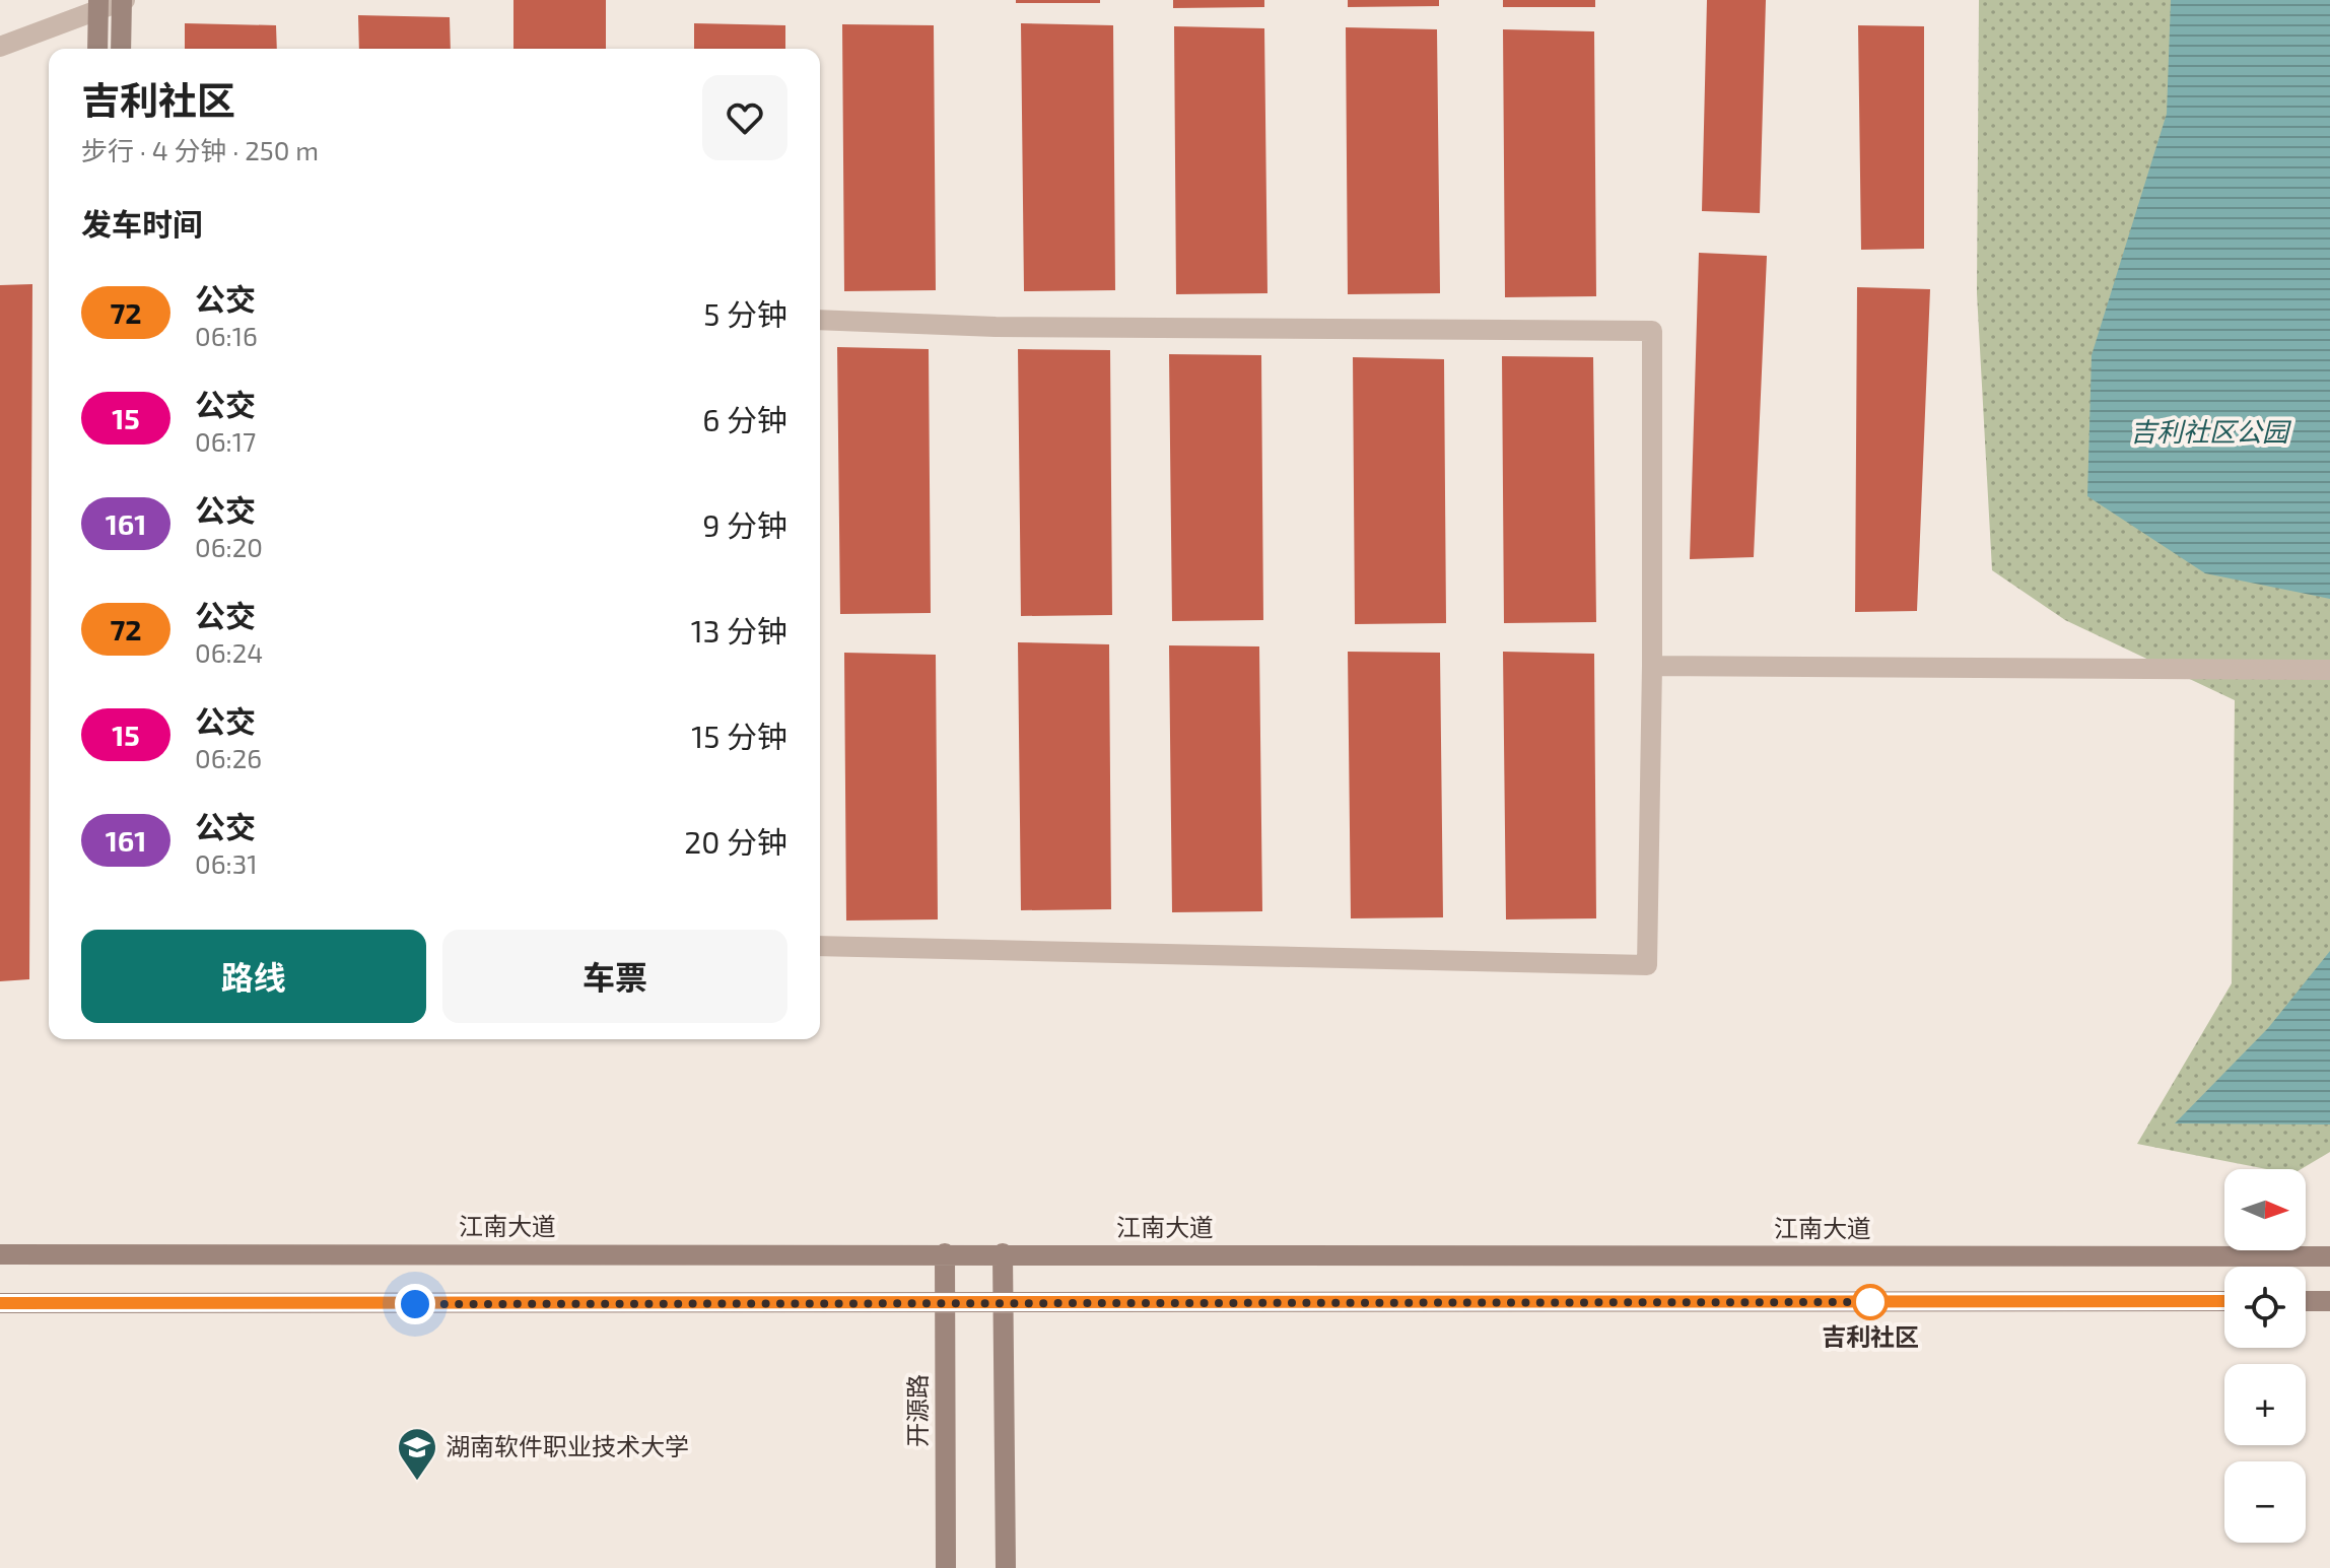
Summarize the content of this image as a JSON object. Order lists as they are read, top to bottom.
{
  "streets": {
    "main road": ["江南大道", "开源路"]
  },
  "crossings": [
    ["江南大道", "开源路"]
  ],
  "water": ["吉利社区公园"],
  "places": {
    "other": ["吉利社区"],
    "school or university": ["湖南软件职业技术大学"]
  },
  "lines": ["bus line 72"],
  "north": "right",
  "page": {
    "heading": [
      ["吉利社区", "步行 · 4 分钟 · 250 m"],
      "发车时间"
    ],
    "list": [
      {
        "mark": "72",
        "name": "公交",
        "note": "06:16",
        "value": "5 分钟"
      },
      {
        "mark": "15",
        "name": "公交",
        "note": "06:17",
        "value": "6 分钟"
      },
      {
        "mark": "161",
        "name": "公交",
        "note": "06:20",
        "value": "9 分钟"
      },
      {
        "mark": "72",
        "name": "公交",
        "note": "06:24",
        "value": "13 分钟"
      },
      {
        "mark": "15",
        "name": "公交",
        "note": "06:26",
        "value": "15 分钟"
      },
      {
        "mark": "161",
        "name": "公交",
        "note": "06:31",
        "value": "20 分钟"
      }
    ],
    "buttons": ["路线", "车票"],
    "map_buttons": ["+", "−"]
  }
}
